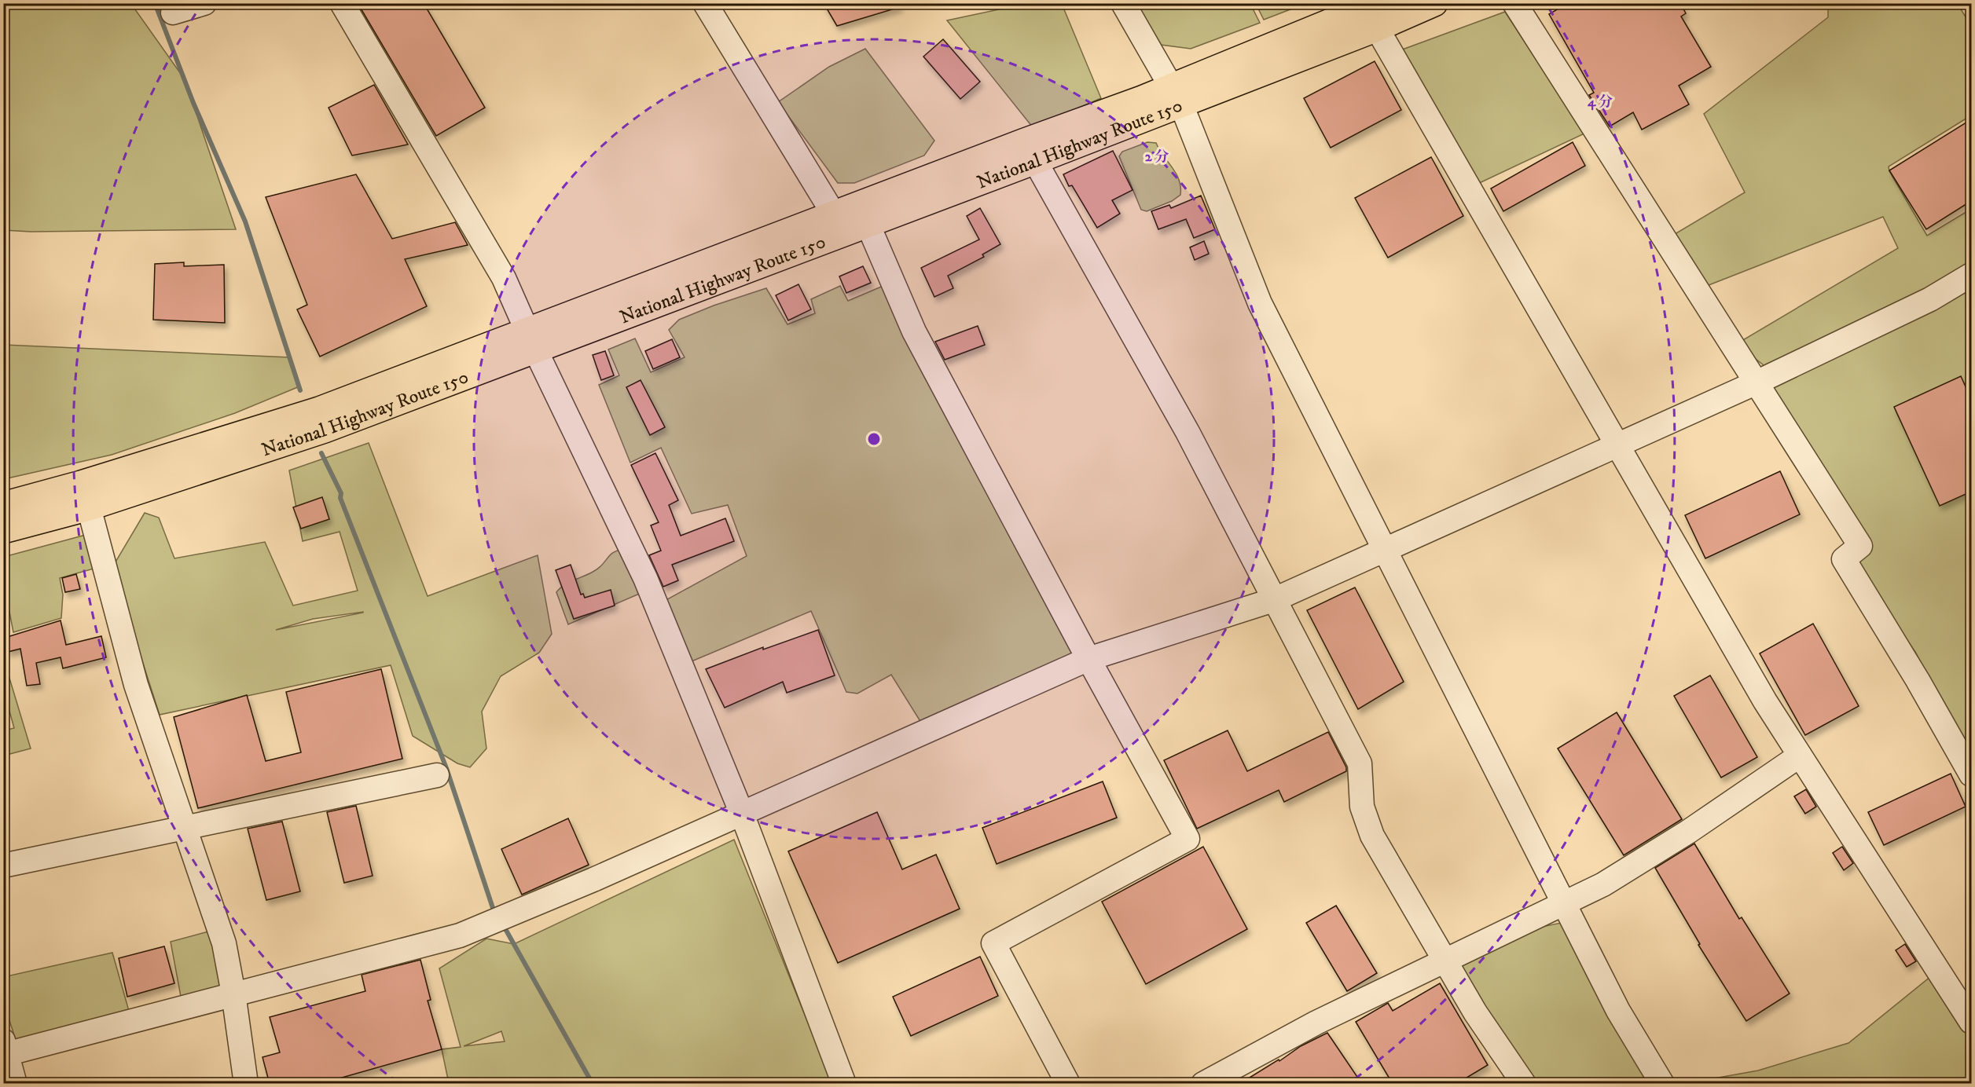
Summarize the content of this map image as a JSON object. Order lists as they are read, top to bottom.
{
  "streets": {
    "highway": ["National Highway Route 150"]
  },
  "rings": ["4 分", "2 分"]
}
